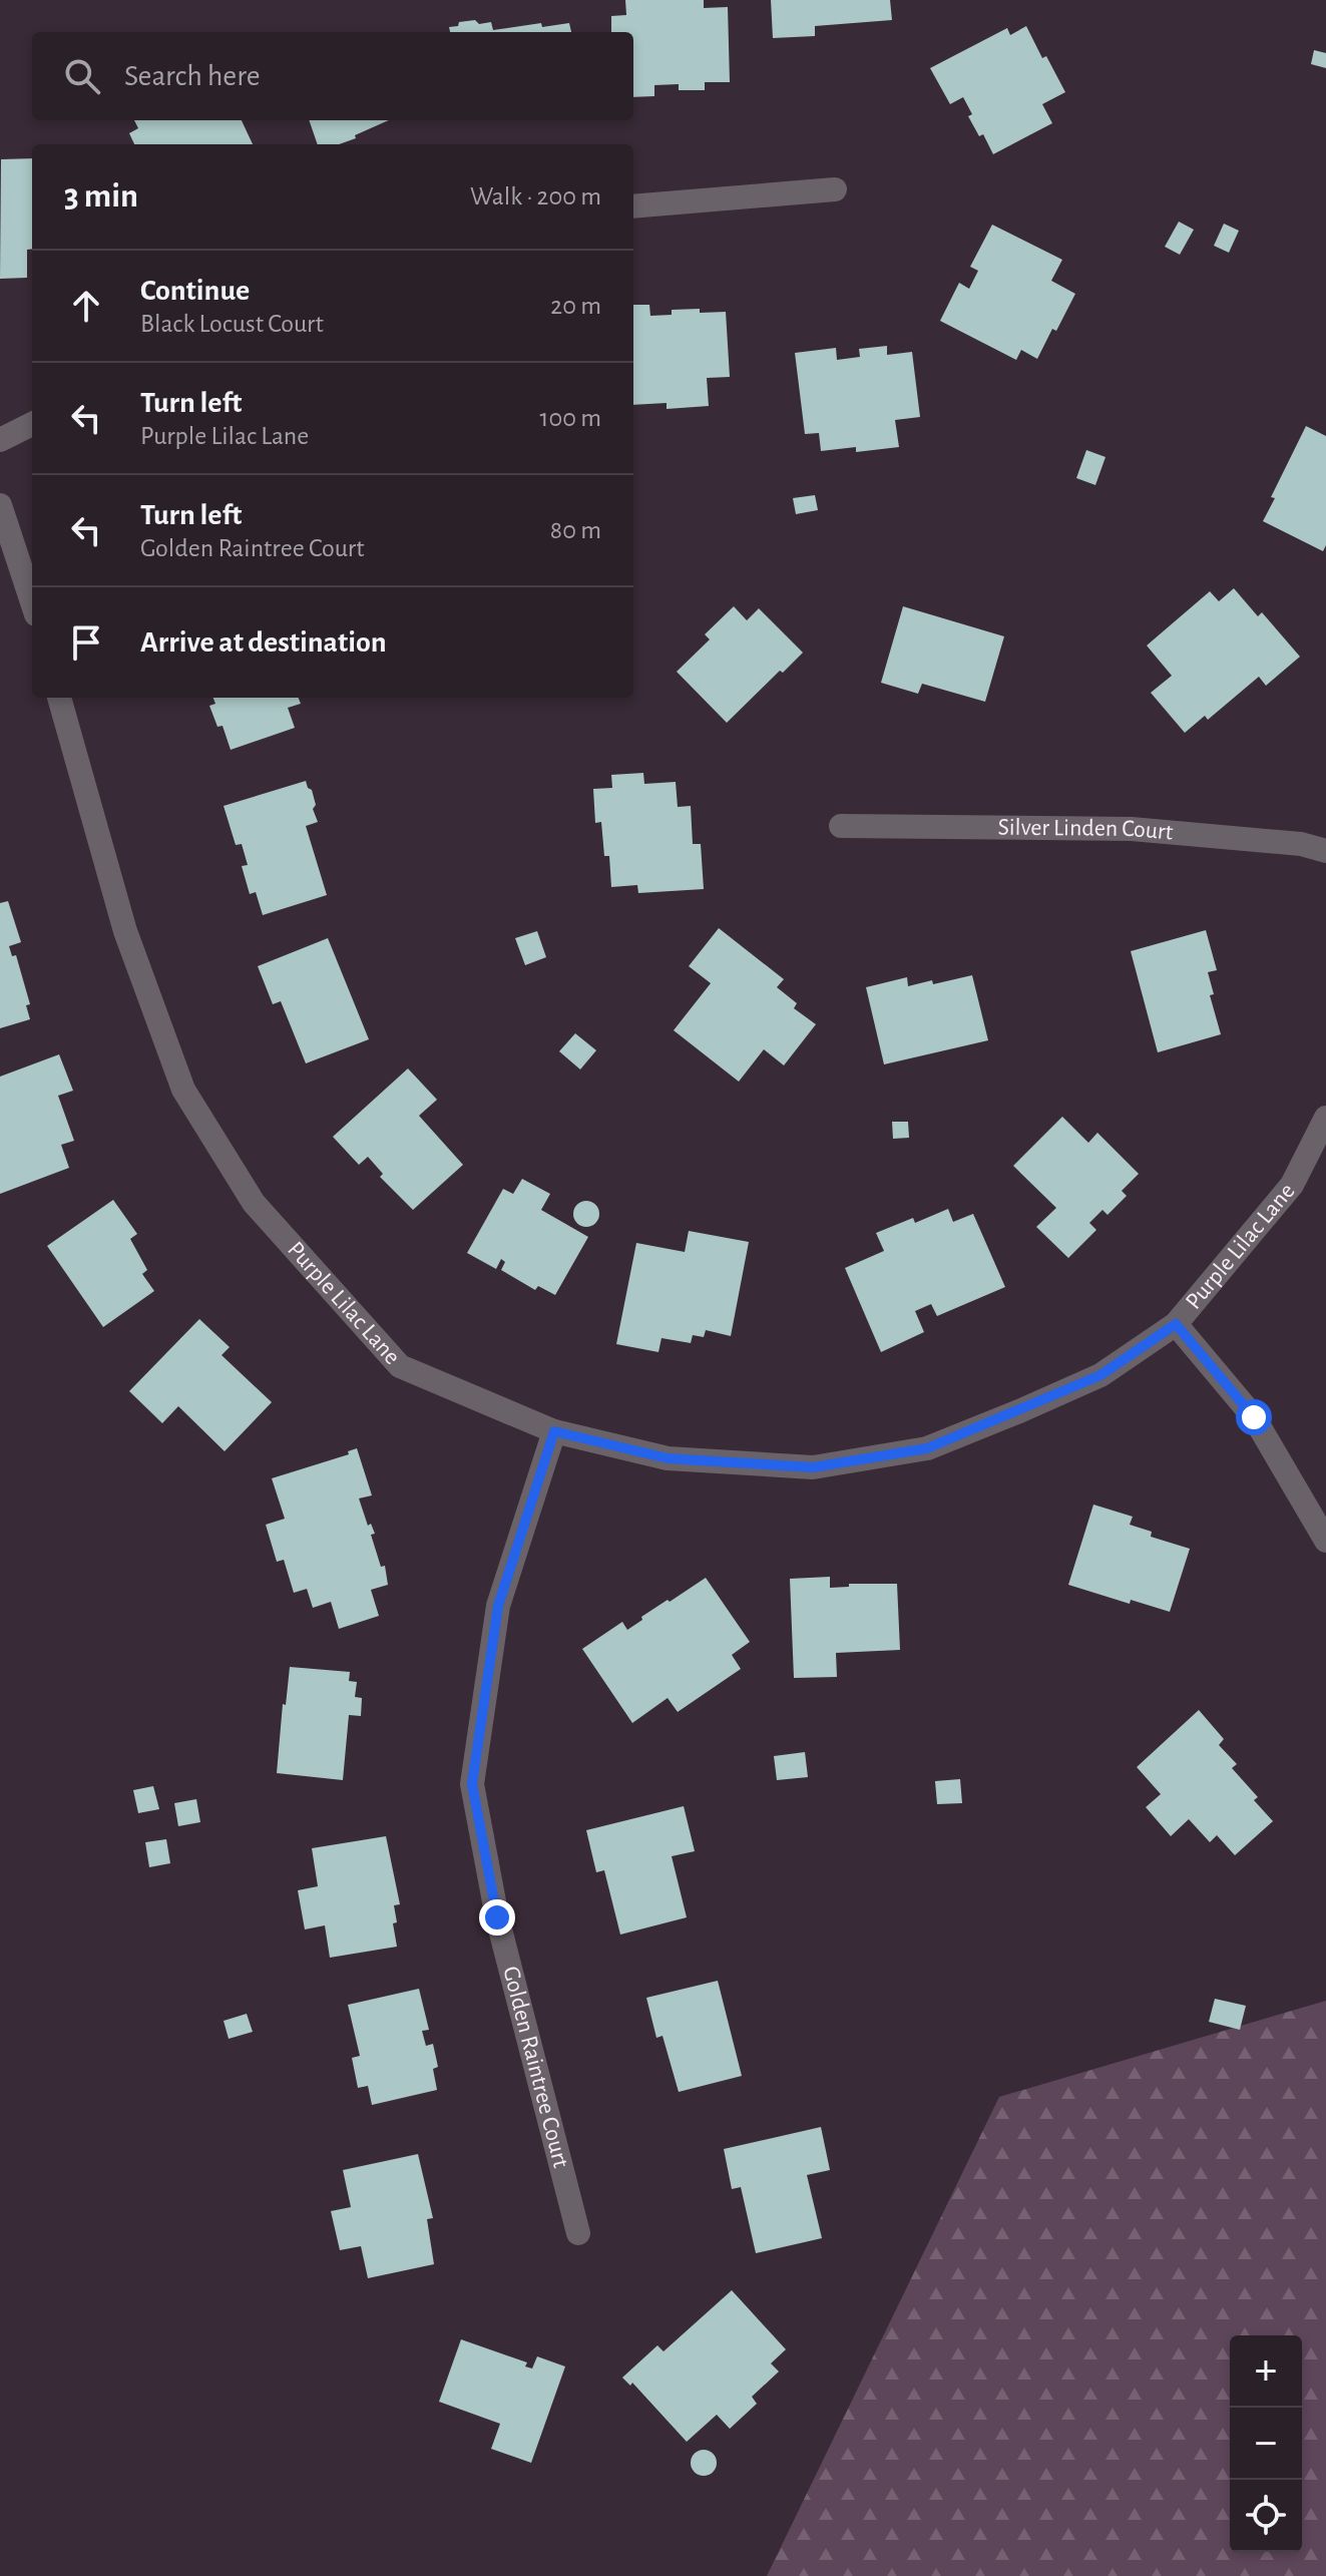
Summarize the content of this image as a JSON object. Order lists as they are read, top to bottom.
{
  "streets": {
    "street": ["Silver Linden Court", "Purple Lilac Lane", "Golden Raintree Court"]
  },
  "crossings": [
    ["Purple Lilac Lane", "Golden Raintree Court"]
  ],
  "page": {
    "search": "Search here",
    "heading": ["3 min", "Walk · 200 m"],
    "list": [
      ["Continue", "Black Locust Court", "20 m"],
      ["Turn left", "Purple Lilac Lane", "100 m"],
      ["Turn left", "Golden Raintree Court", "80 m"],
      "Arrive at destination"
    ],
    "map_buttons": ["+", "−"]
  }
}
